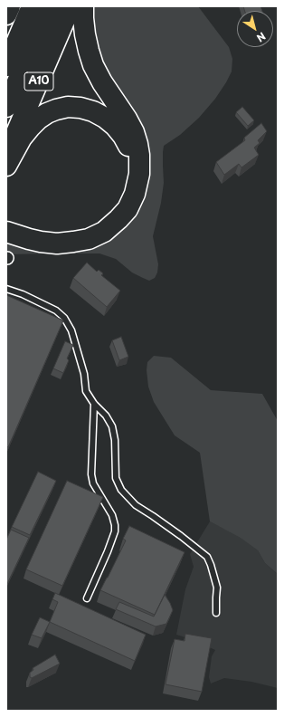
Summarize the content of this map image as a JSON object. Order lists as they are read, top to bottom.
{
  "streets": {
    "highway": ["A10"]
  },
  "north": "bottom right"
}
